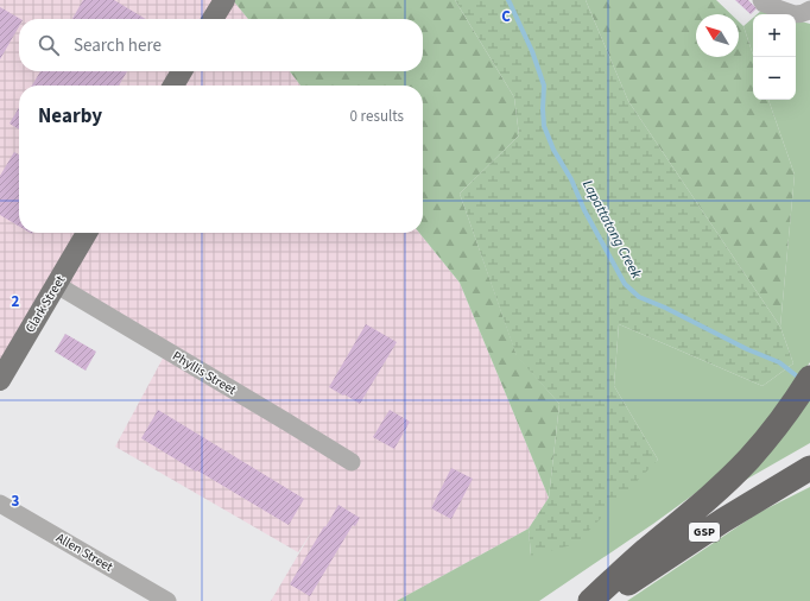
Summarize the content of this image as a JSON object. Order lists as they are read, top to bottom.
{
  "streets": {
    "highway": ["GSP"],
    "main road": ["Clark Street"],
    "street": ["Phyllis Street", "Allen Street"]
  },
  "crossings": [
    ["Clark Street", "Phyllis Street"]
  ],
  "water": ["Lapattatong Creek"],
  "north": "top left",
  "page": {
    "map_buttons": ["+", "−"],
    "search": "Search here",
    "heading": ["Nearby", "0 results"]
  },
  "grid": {
    "columns": ["C"],
    "rows": ["2", "3"]
  }
}
